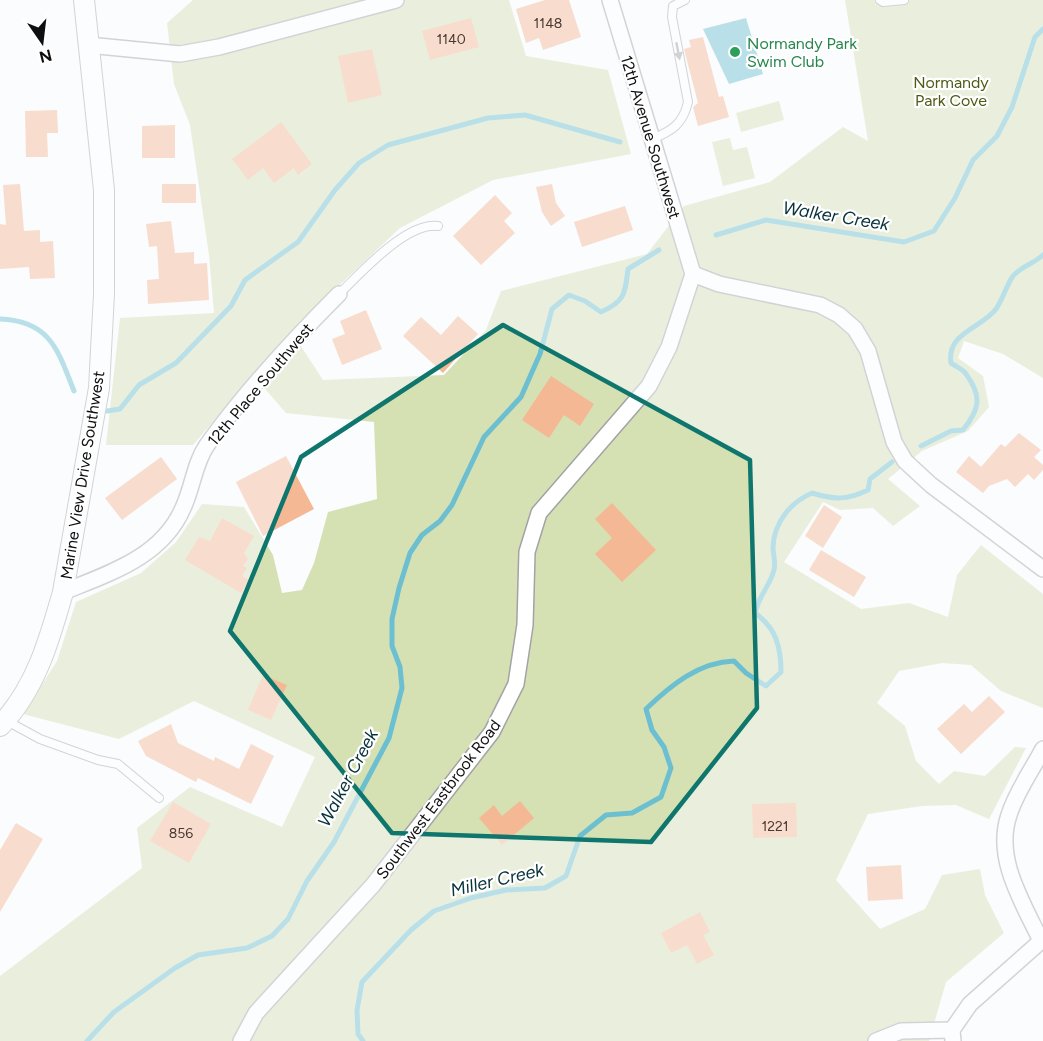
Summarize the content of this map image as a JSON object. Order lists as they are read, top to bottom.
{
  "streets": {
    "street": [
      "12th Avenue Southwest",
      "12th Place Southwest",
      "Marine View Drive Southwest",
      "Southwest Eastbrook Road"
    ]
  },
  "crossings": [
    ["12th Avenue Southwest", "Southwest Eastbrook Road"],
    ["12th Place Southwest", "Marine View Drive Southwest"]
  ],
  "water": ["Walker Creek", "Miller Creek"],
  "parks": ["Normandy Park Cove"],
  "places": ["Normandy Park Swim Club"],
  "house_numbers": [
    "1148",
    "1140",
    "1221",
    "856"
  ],
  "north": "bottom"
}
